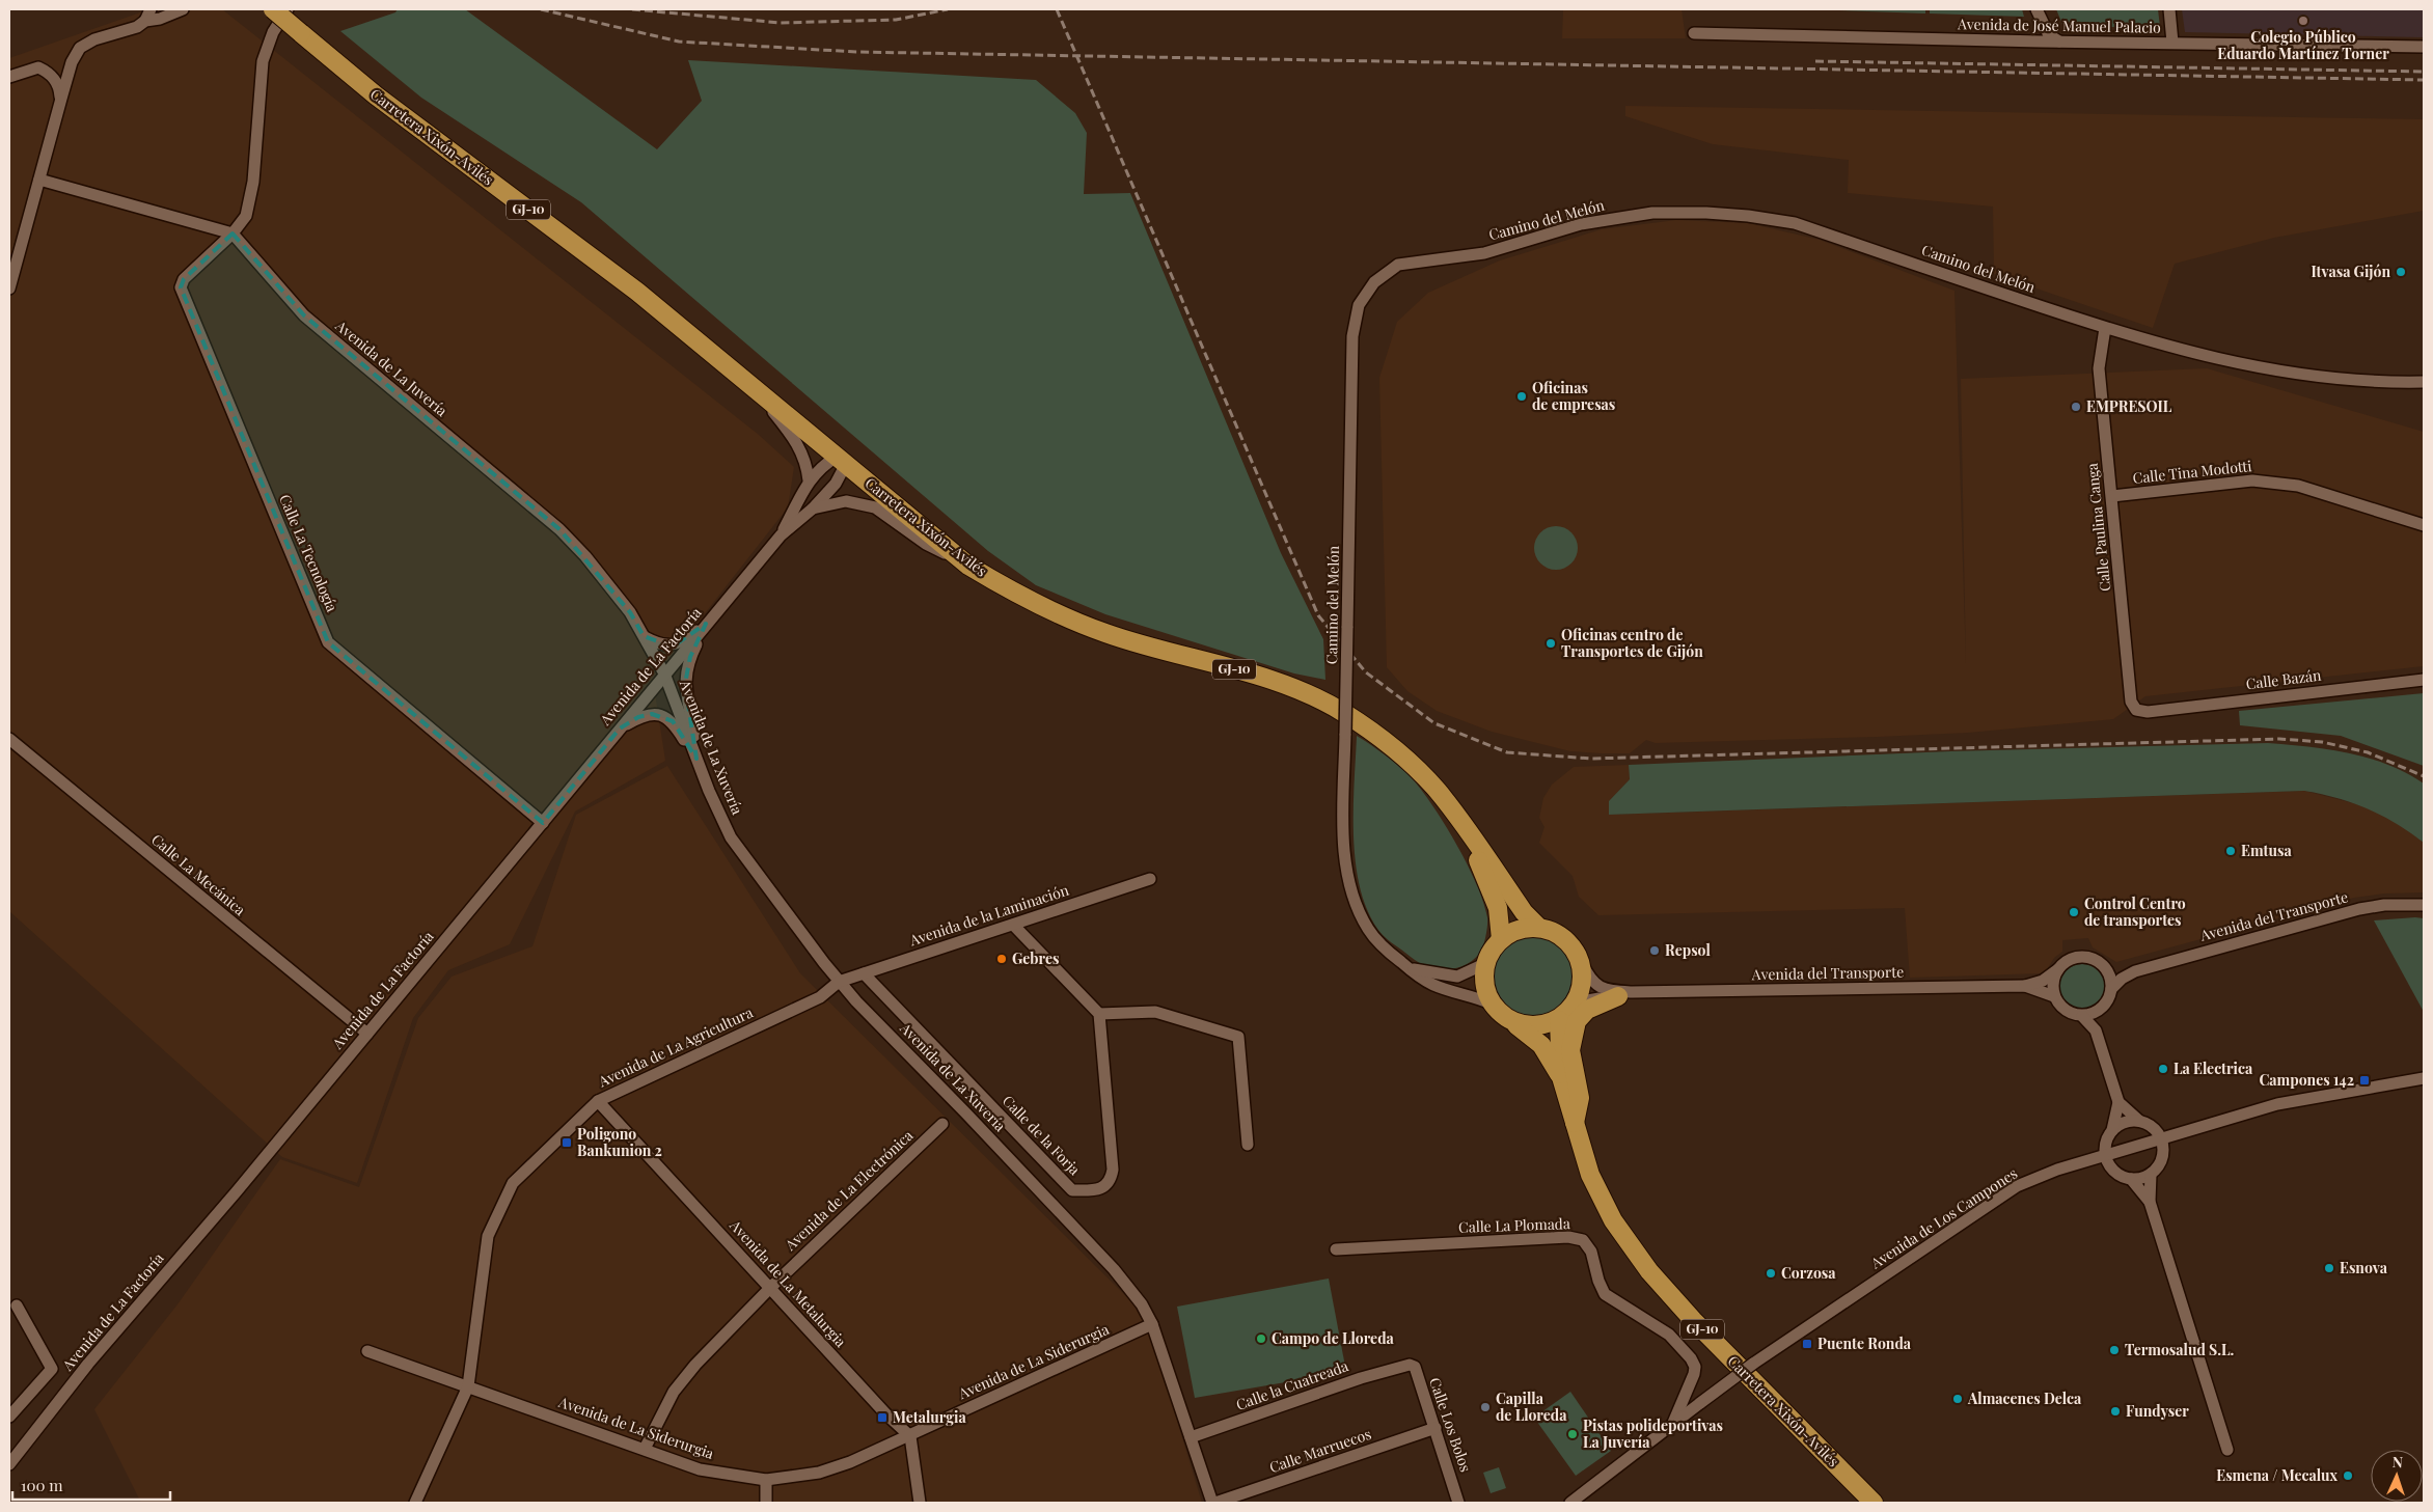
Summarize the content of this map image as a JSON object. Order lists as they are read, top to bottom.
{
  "streets": {
    "highway": ["Carretera Xixón-Avilés", "GJ-10"],
    "street": [
      "Avenida de José Manuel Palacio",
      "Camino del Melón",
      "Avenida de La Juvería",
      "Calle Tina Modotti",
      "Calle Paulina Canga",
      "Calle La Tecnología",
      "Avenida de La Factoría",
      "Calle Bazán",
      "Avenida de La Xuvería",
      "Calle La Mecánica",
      "Avenida de la Laminación",
      "Avenida del Transporte",
      "Avenida de La Agricultura",
      "Calle de la Forja",
      "Avenida de La Electrónica",
      "Avenida de Los Campones",
      "Calle La Plomada",
      "Avenida de La Metalurgia",
      "Avenida de La Siderurgia",
      "Calle la Cuatreada",
      "Calle Los Bolos",
      "Calle Marruecos"
    ]
  },
  "crossings": [
    ["Carretera Xixón-Avilés", "GJ-10"],
    ["Carretera Xixón-Avilés", "Camino del Melón"],
    ["Carretera Xixón-Avilés", "Avenida de La Factoría"],
    ["GJ-10", "Camino del Melón"],
    ["Camino del Melón", "Calle Paulina Canga"],
    ["Avenida de La Juvería", "Calle La Tecnología"],
    ["Avenida de La Juvería", "Avenida de La Factoría"],
    ["Avenida de La Juvería", "Avenida de La Xuvería"],
    ["Calle Tina Modotti", "Calle Paulina Canga"],
    ["Calle Paulina Canga", "Calle Bazán"],
    ["Calle La Tecnología", "Avenida de La Factoría"],
    ["Avenida de La Factoría", "Avenida de La Xuvería"],
    ["Avenida de La Factoría", "Calle La Mecánica"],
    ["Avenida de La Xuvería", "Avenida de la Laminación"],
    ["Avenida de La Xuvería", "Avenida de La Agricultura"],
    ["Avenida de La Xuvería", "Avenida de La Siderurgia"],
    ["Avenida de La Xuvería", "Calle la Cuatreada"],
    ["Avenida de La Xuvería", "Calle Marruecos"],
    ["Avenida de la Laminación", "Avenida de La Agricultura"],
    ["Avenida de la Laminación", "Calle de la Forja"],
    ["Avenida de La Agricultura", "Avenida de La Metalurgia"],
    ["Avenida de La Agricultura", "Avenida de La Siderurgia"],
    ["Avenida de La Electrónica", "Avenida de La Metalurgia"],
    ["Avenida de La Electrónica", "Avenida de La Siderurgia"],
    ["Avenida de Los Campones", "Calle La Plomada"],
    ["Avenida de La Metalurgia", "Avenida de La Siderurgia"],
    ["Calle la Cuatreada", "Calle Los Bolos"],
    ["Calle Los Bolos", "Calle Marruecos"]
  ],
  "places": {
    "other": [
      "Colegio Público Eduardo Martínez Torner",
      "Itvasa Gijón",
      "Oficinas de empresas",
      "EMPRESOIL",
      "Oficinas centro de Transportes de Gijón",
      "Emtusa",
      "Control Centro de transportes",
      "Repsol",
      "Gebres",
      "La Electrica",
      "Esnova",
      "Corzosa",
      "Campo de Lloreda",
      "Termosalud S.L.",
      "Almacenes Delca",
      "Capilla de Lloreda",
      "Fundyser",
      "Pistas polideportivas La Juvería",
      "Esmena / Mecalux"
    ],
    "transit": [
      "Campones 142",
      "Poligono Bankunion 2",
      "Puente Ronda",
      "Metalurgia"
    ]
  },
  "scale_bar": "100 m",
  "north": "top"
}
